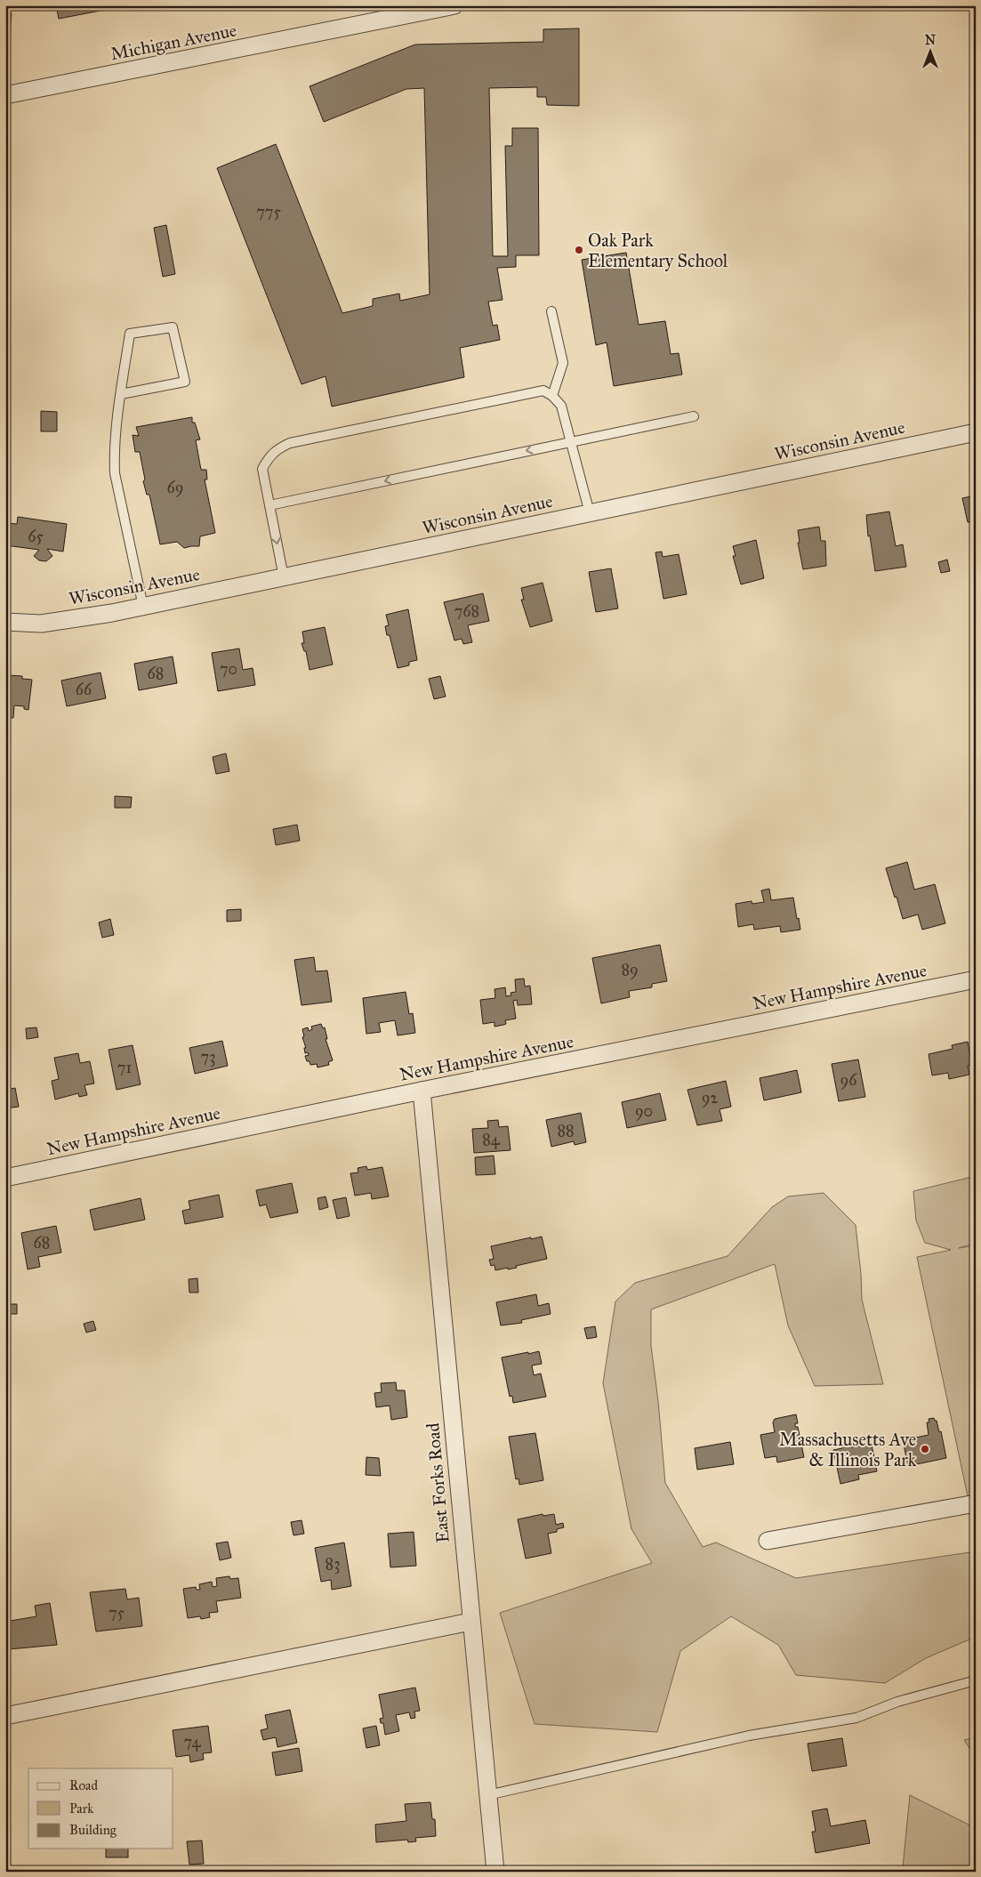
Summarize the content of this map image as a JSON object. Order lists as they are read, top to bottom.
{
  "streets": {
    "street": [
      "Michigan Avenue",
      "Wisconsin Avenue",
      "New Hampshire Avenue",
      "East Forks Road"
    ]
  },
  "crossings": [
    ["New Hampshire Avenue", "East Forks Road"]
  ],
  "places": ["Oak Park Elementary School", "Massachusetts Ave & Illinois Park"],
  "house_numbers": [
    "775",
    "69",
    "65",
    "768",
    "70",
    "68",
    "66",
    "89",
    "73",
    "71",
    "96",
    "92",
    "90",
    "88",
    "84",
    "68",
    "83",
    "75",
    "74"
  ],
  "legend": ["Road", "Park", "Building"],
  "north": "top"
}
